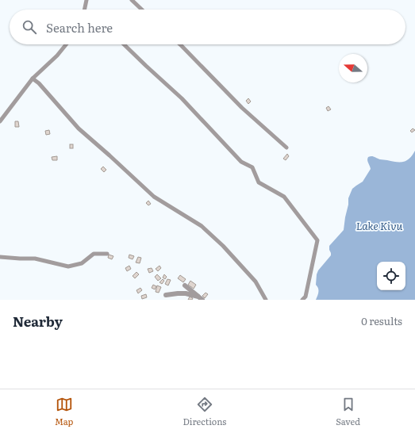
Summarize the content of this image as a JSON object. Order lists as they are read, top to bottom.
{
  "water": ["Lake Kivu"],
  "north": "left",
  "page": {
    "search": "Search here",
    "heading": ["Nearby", "0 results"],
    "nav": ["Map", "Directions", "Saved"]
  }
}
